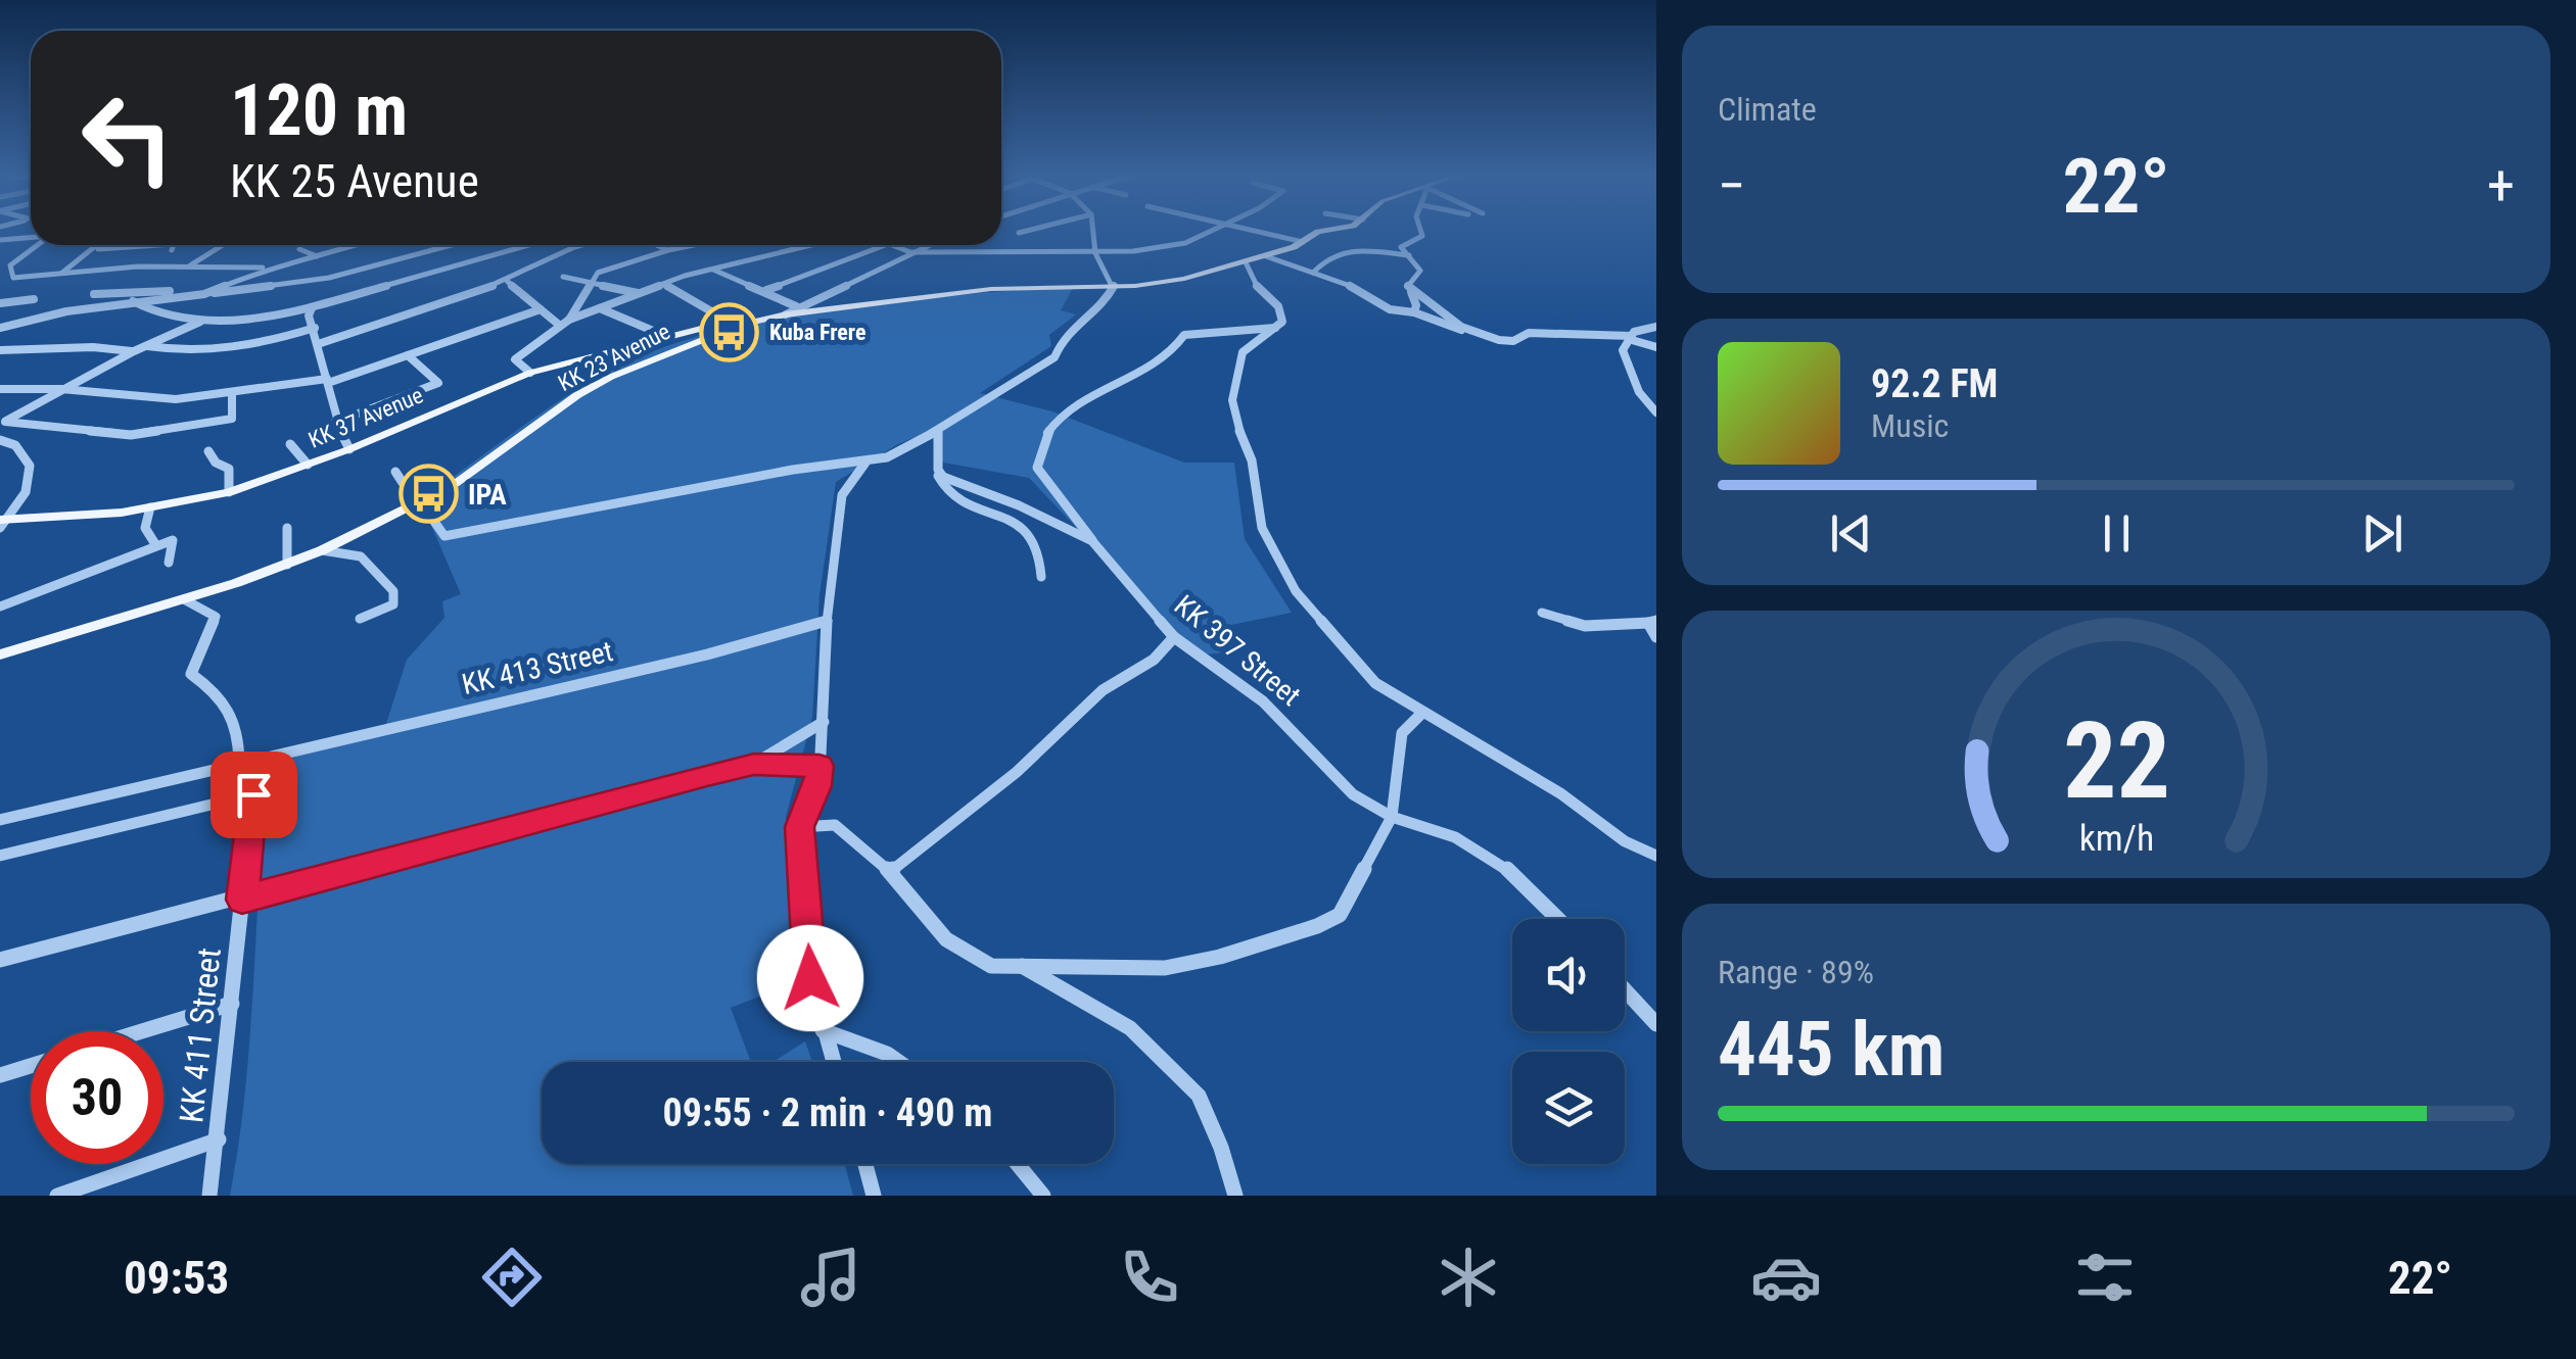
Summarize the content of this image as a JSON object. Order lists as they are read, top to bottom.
{
  "streets": {
    "main road": ["KK 23 Avenue", "KK 37 Avenue"],
    "street": ["KK 397 Street", "KK 413 Street", "KK 411 Street"]
  },
  "crossings": [
    ["KK 23 Avenue", "KK 37 Avenue"],
    ["KK 413 Street", "KK 411 Street"]
  ],
  "places": {
    "bus stop": ["Kuba Frere", "IPA"]
  },
  "page": {
    "tile": [
      "Climate",
      ["Range · 89%", "445 km"]
    ],
    "turn": ["120 m", "KK 25 Avenue"],
    "heat": ["−", "22°", "+"],
    "song": ["92.2 FM", "Music"],
    "limit": "30",
    "trip": "09:55 · 2 min · 490 m",
    "tabs": ["09:53", "22°"],
    "gauge": ["22", "km/h"]
  }
}
